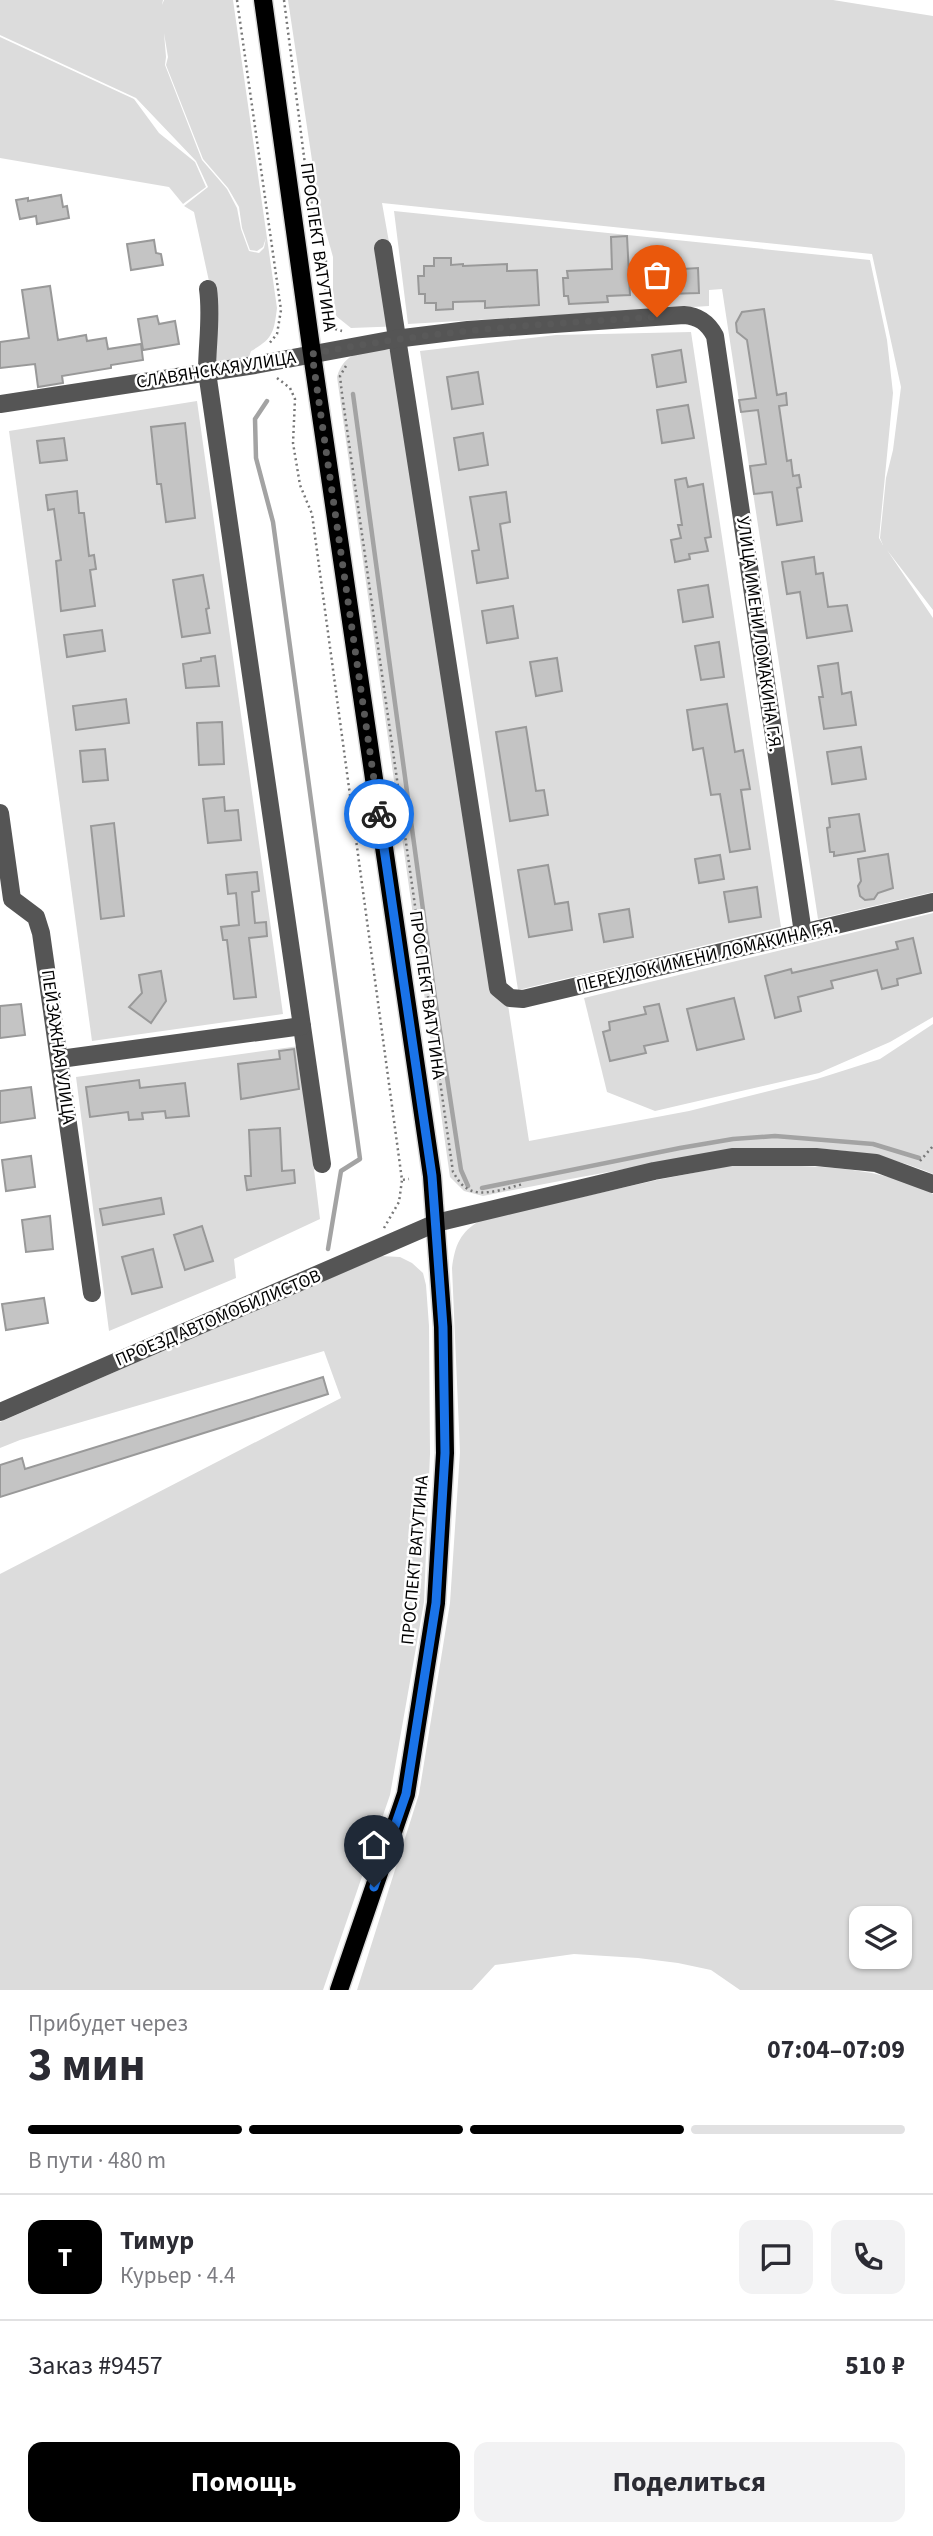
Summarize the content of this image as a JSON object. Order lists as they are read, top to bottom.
{
  "streets": {
    "main road": ["ПРОСПЕКТ ВАТУТИНА"],
    "street": [
      "СЛАВЯНСКАЯ УЛИЦА",
      "УЛИЦА ИМЕНИ ЛОМАКИНА Г.Я.",
      "ПЕРЕУЛОК ИМЕНИ ЛОМАКИНА Г.Я.",
      "ПЕЙЗАЖНАЯ УЛИЦА",
      "ПРОЕЗД АВТОМОБИЛИСТОВ"
    ]
  },
  "crossings": [
    ["ПРОСПЕКТ ВАТУТИНА", "СЛАВЯНСКАЯ УЛИЦА"],
    ["ПРОСПЕКТ ВАТУТИНА", "ПРОЕЗД АВТОМОБИЛИСТОВ"],
    ["СЛАВЯНСКАЯ УЛИЦА", "УЛИЦА ИМЕНИ ЛОМАКИНА Г.Я."],
    ["СЛАВЯНСКАЯ УЛИЦА", "ПЕРЕУЛОК ИМЕНИ ЛОМАКИНА Г.Я."],
    ["УЛИЦА ИМЕНИ ЛОМАКИНА Г.Я.", "ПЕРЕУЛОК ИМЕНИ ЛОМАКИНА Г.Я."]
  ],
  "page": {
    "heading": ["3 мин", "Прибудет через", "07:04–07:09"],
    "panel": [
      "Тимур",
      "Курьер · 4.4",
      "Заказ #9457",
      "510 ₽"
    ],
    "bar": "В пути · 480 m",
    "round": "Т",
    "buttons": ["Помощь", "Поделиться"]
  }
}
